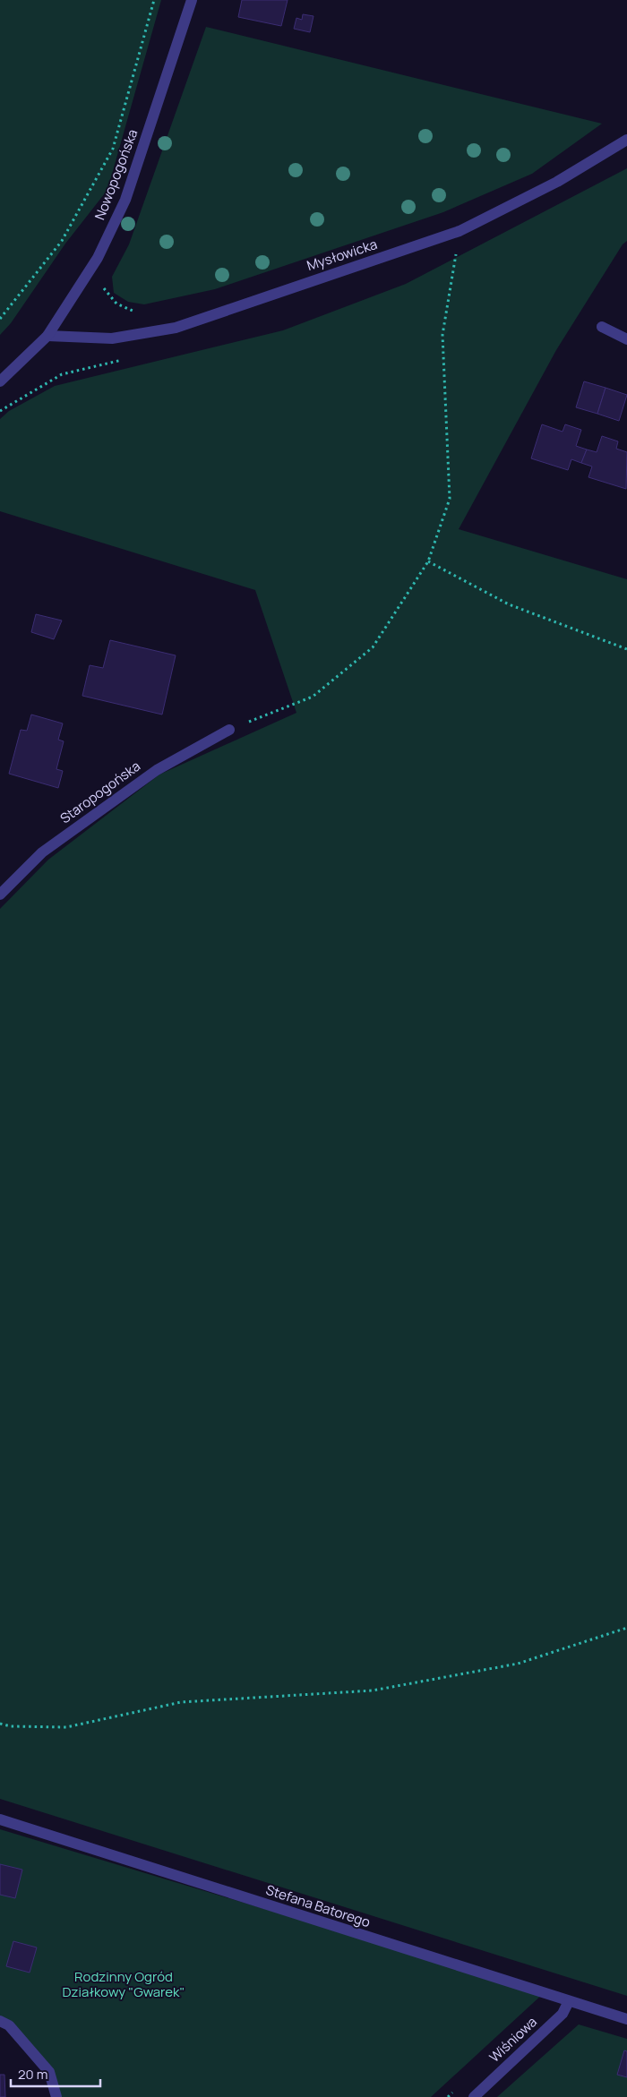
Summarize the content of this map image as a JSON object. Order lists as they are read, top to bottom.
{
  "streets": {
    "street": [
      "Nowopogońska",
      "Mysłowicka",
      "Staropogońska",
      "Stefana Batorego",
      "Wiśniowa"
    ]
  },
  "crossings": [
    ["Nowopogońska", "Mysłowicka"],
    ["Stefana Batorego", "Wiśniowa"]
  ],
  "parks": ["Rodzinny Ogród Działkowy \"Gwarek\""],
  "scale_bar": "20 m"
}
